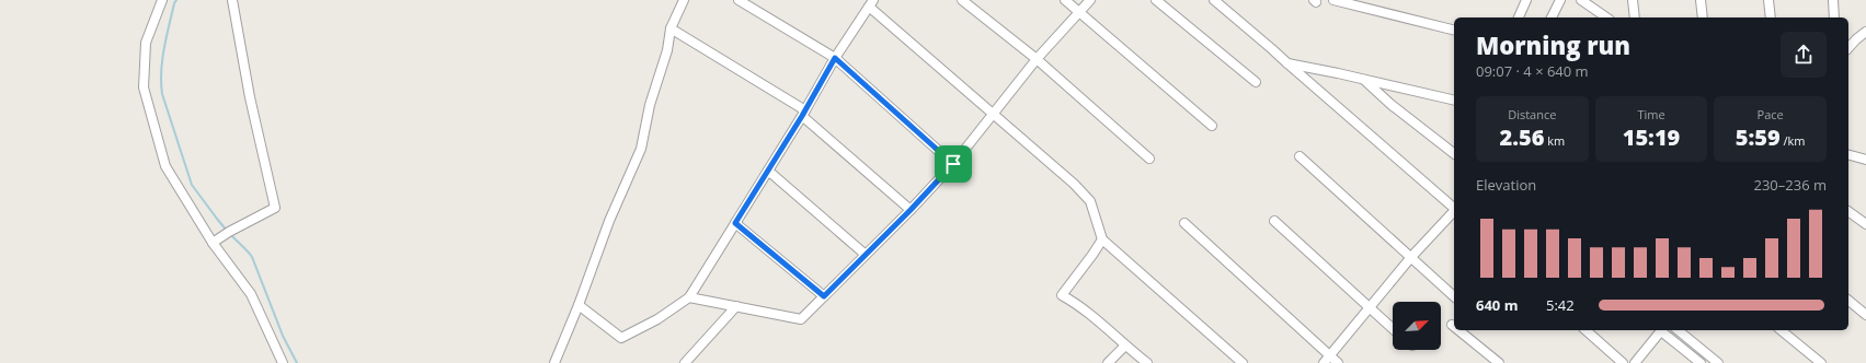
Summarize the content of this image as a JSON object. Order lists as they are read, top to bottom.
{
  "north": "top right",
  "page": {
    "heading": ["Morning run", "09:07 · 4 × 640 m"],
    "stats": [
      ["Distance", "2.56 km"],
      ["Time", "15:19"],
      ["Pace", "5:59 /km"]
    ],
    "chart": ["Elevation", "230–236 m"],
    "list": [
      {
        "name": "640 m",
        "note": "5:42"
      }
    ]
  }
}
